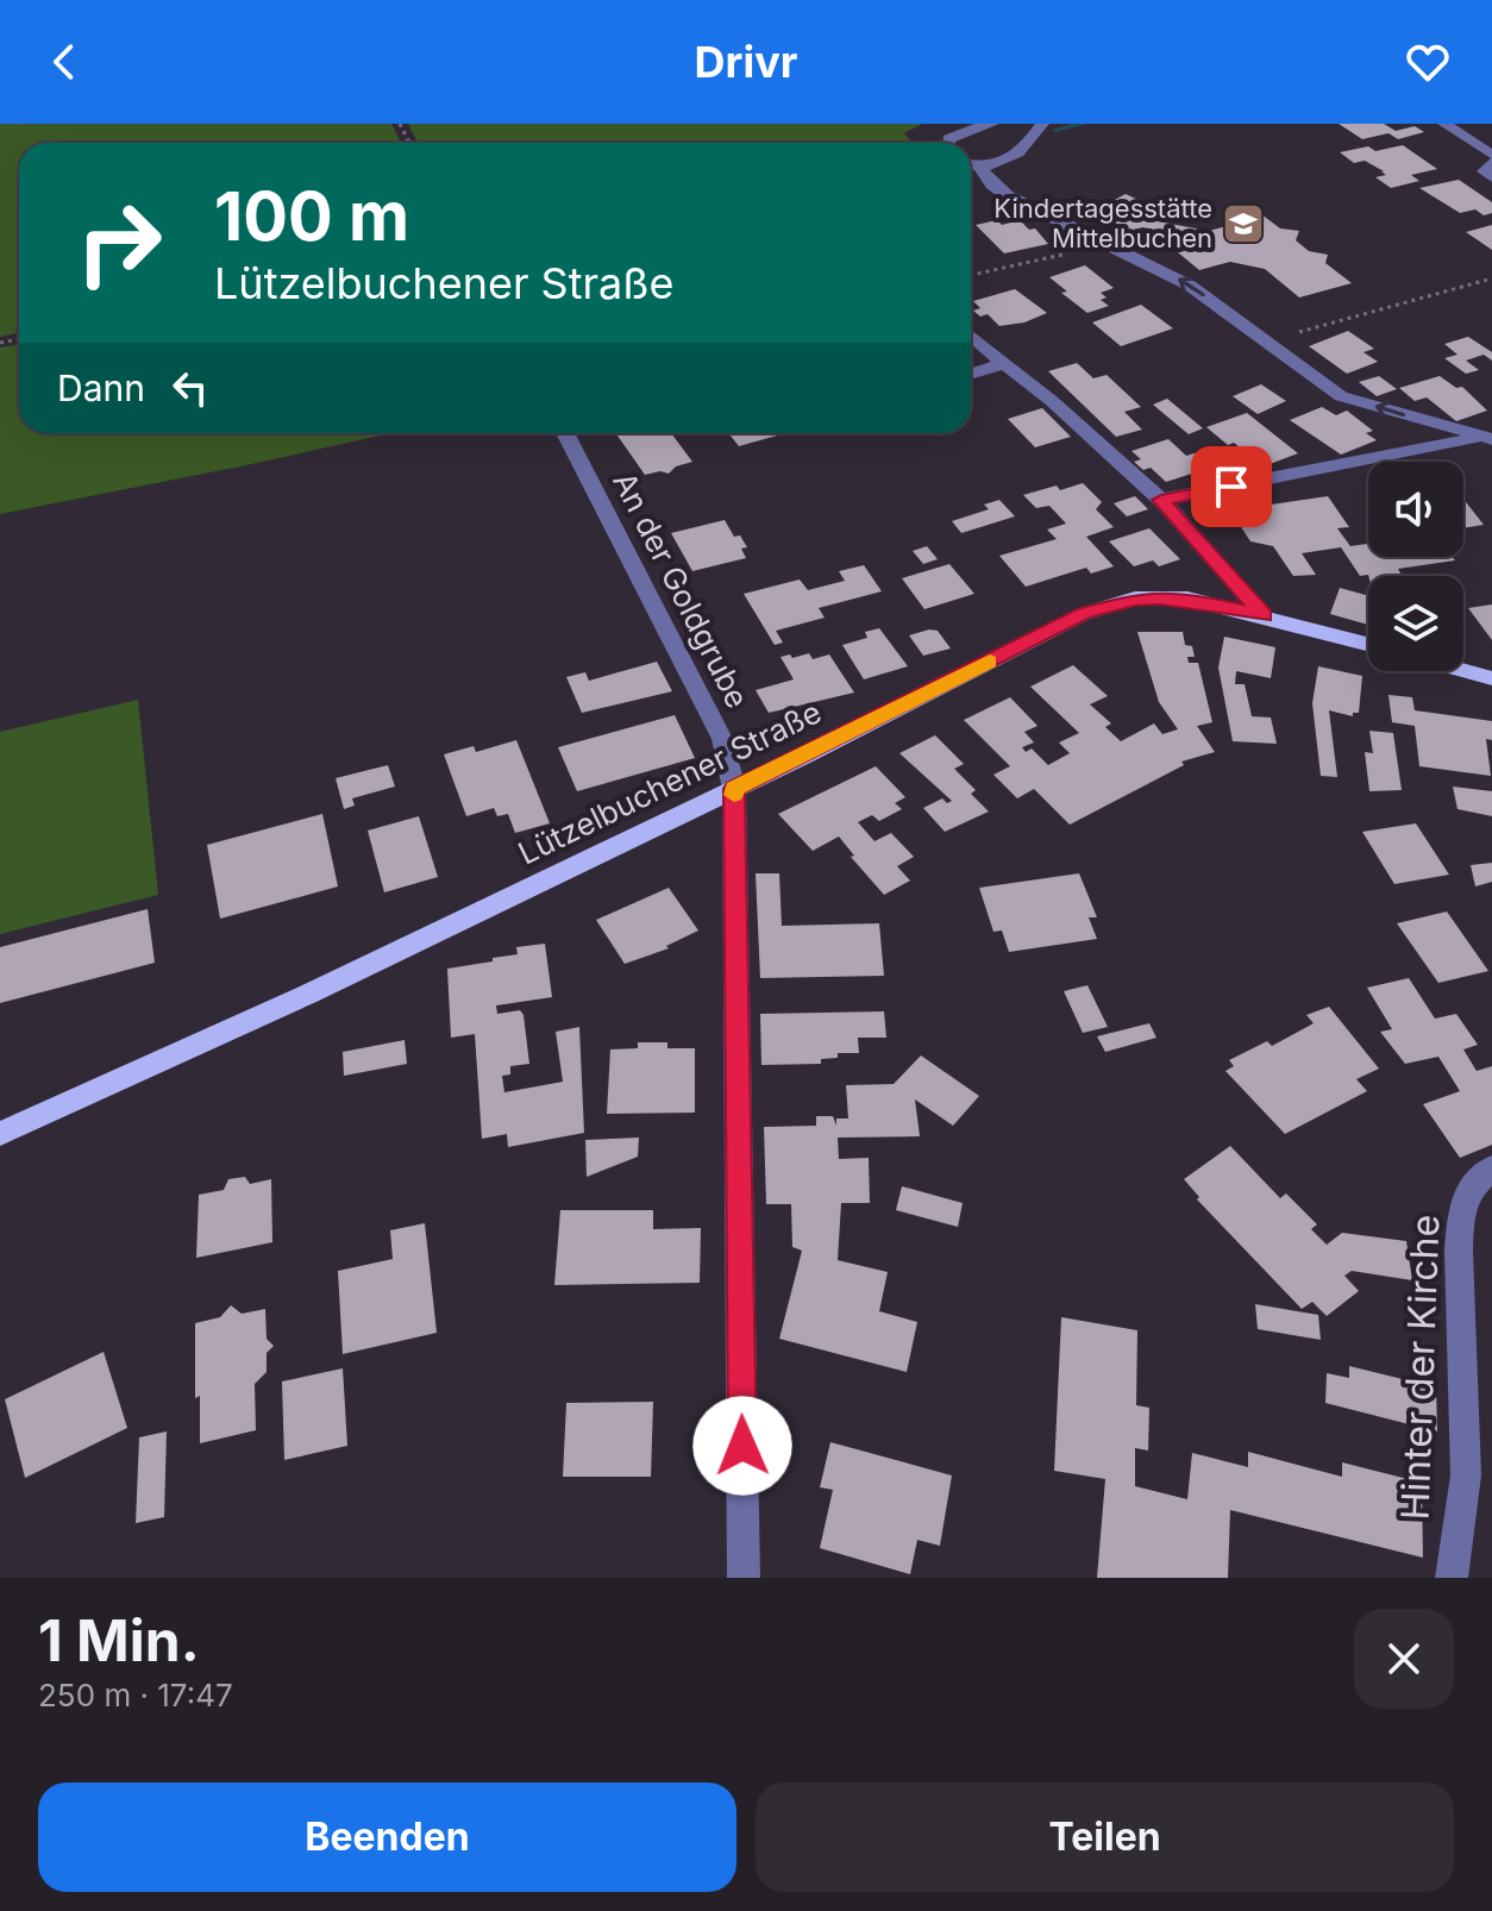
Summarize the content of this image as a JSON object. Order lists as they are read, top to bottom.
{
  "streets": {
    "main road": ["Lützelbuchener Straße"],
    "street": ["An der Goldgrube", "Hinter der Kirche"]
  },
  "crossings": [
    ["An der Goldgrube", "Lützelbuchener Straße"]
  ],
  "places": {
    "school or university": ["Kindertagesstätte Mittelbuchen"]
  },
  "page": {
    "header": "Drivr",
    "turn": ["100 m", "Lützelbuchener Straße"],
    "then": "Dann",
    "heading": ["1 Min.", "250 m · 17:47"],
    "buttons": ["Beenden", "Teilen"]
  }
}
